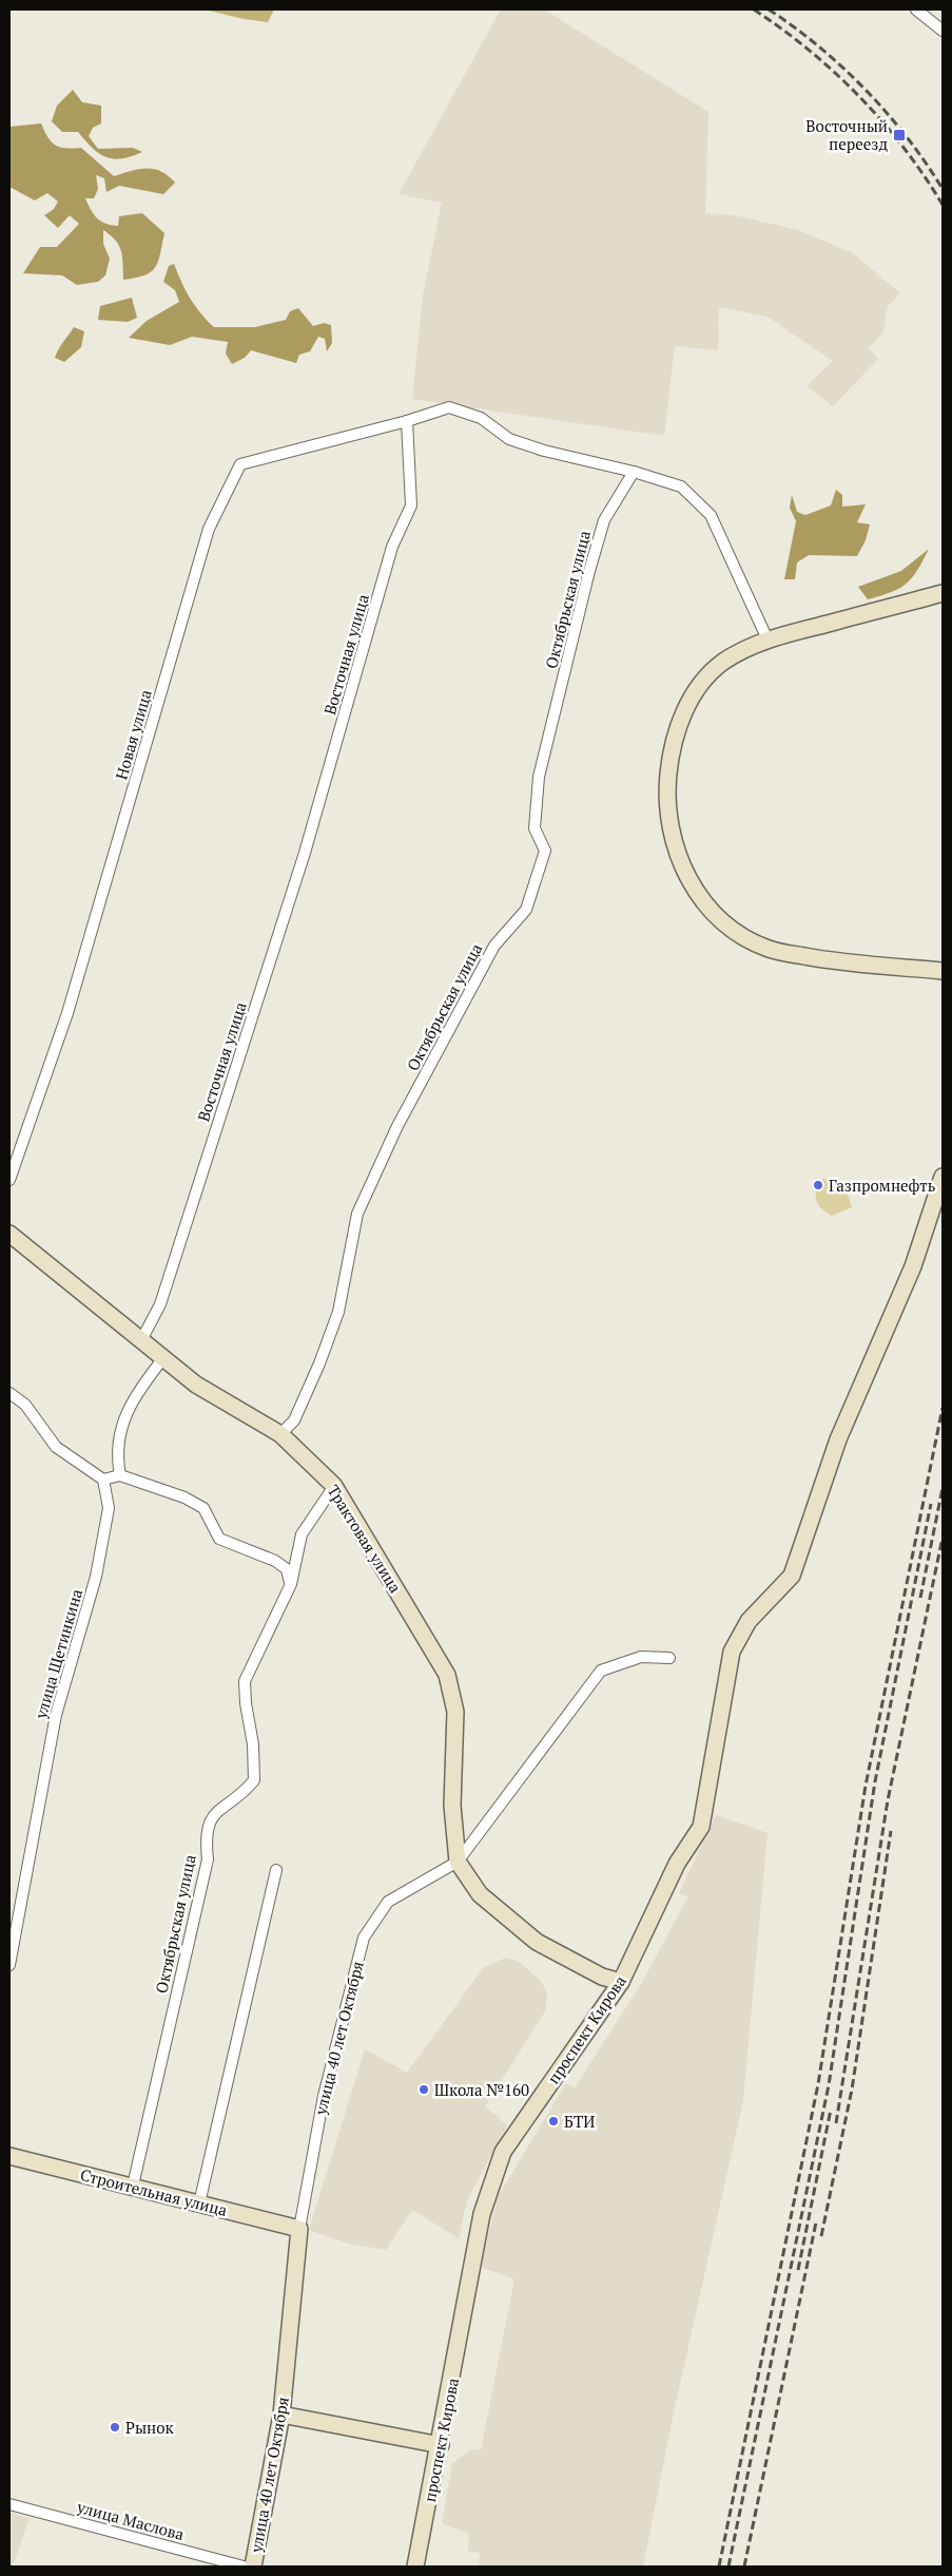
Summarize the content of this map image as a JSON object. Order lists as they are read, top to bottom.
{
  "streets": {
    "street": [
      "Октябрьская улица",
      "Восточная улица",
      "Новая улица",
      "Трактовая улица",
      "улица Щетинкина",
      "проспект Кирова",
      "улица 40 лет Октября",
      "Строительная улица",
      "улица Маслова"
    ]
  },
  "crossings": [
    ["Октябрьская улица", "Трактовая улица"],
    ["Октябрьская улица", "Строительная улица"],
    ["Восточная улица", "Новая улица"],
    ["Восточная улица", "Трактовая улица"],
    ["Трактовая улица", "улица 40 лет Октября"],
    ["улица 40 лет Октября", "Строительная улица"]
  ],
  "places": {
    "transit": ["Восточный переезд"],
    "other": [
      "Газпромнефть",
      "Школа №160",
      "БТИ",
      "Рынок"
    ]
  }
}
